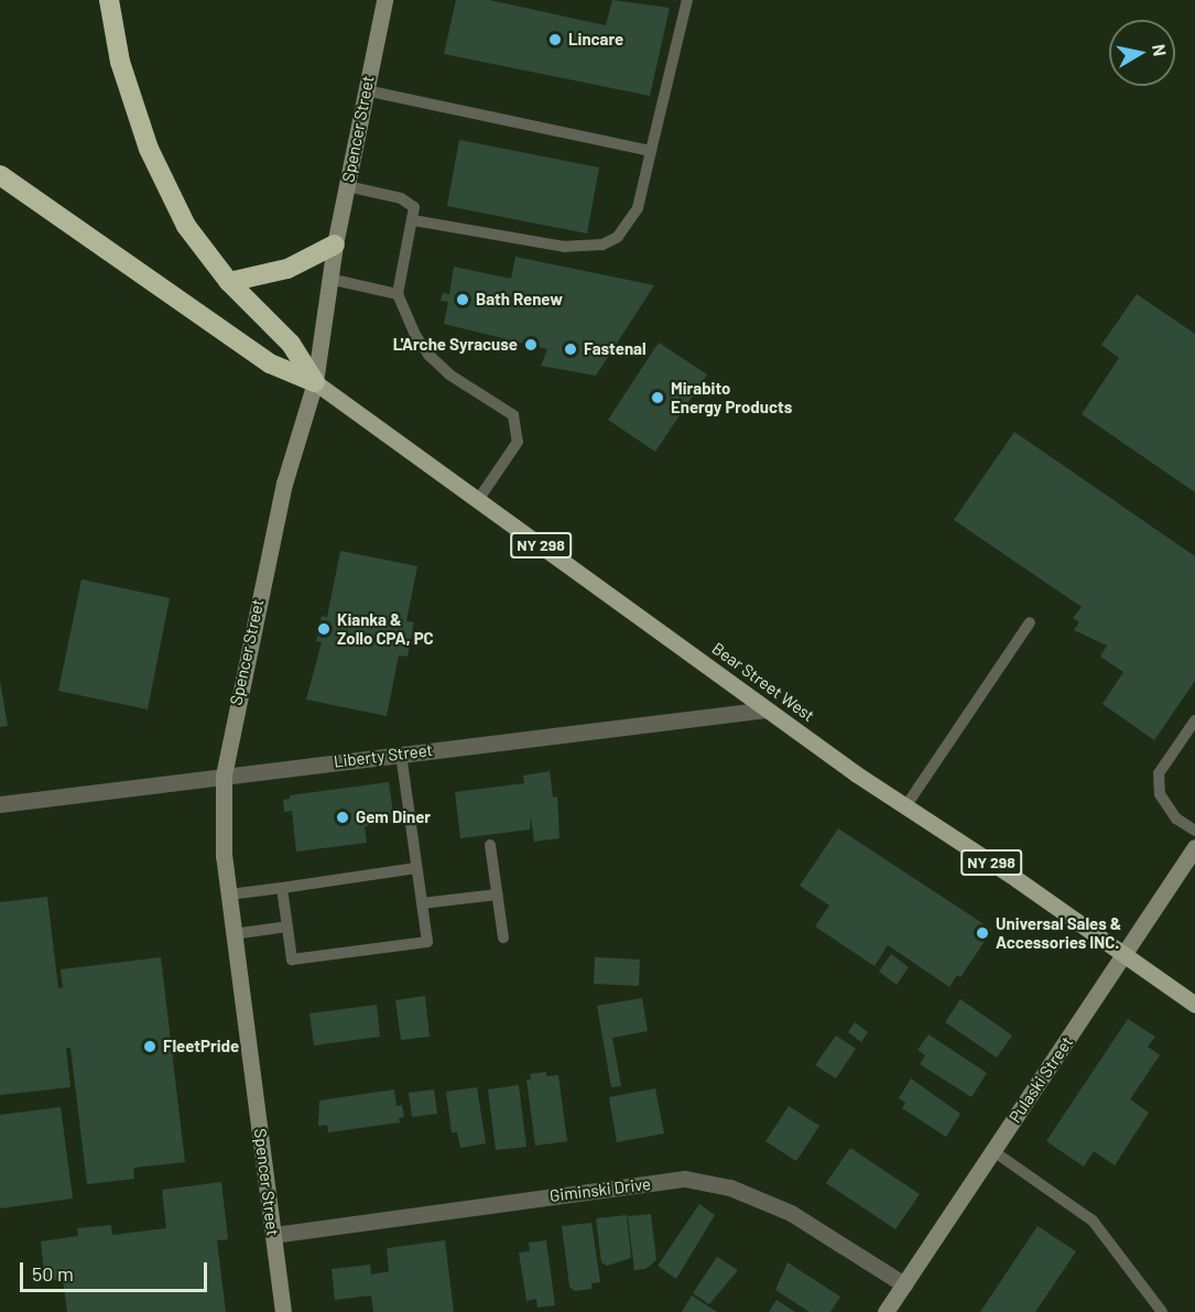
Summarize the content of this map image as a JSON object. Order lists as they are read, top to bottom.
{
  "streets": {
    "main road": [
      "Spencer Street",
      "NY 298",
      "Bear Street West",
      "Pulaski Street"
    ],
    "street": ["Liberty Street", "Giminski Drive"]
  },
  "crossings": [
    ["Spencer Street", "Bear Street West"],
    ["Spencer Street", "Liberty Street"],
    ["Spencer Street", "Giminski Drive"],
    ["Bear Street West", "Liberty Street"],
    ["Bear Street West", "Pulaski Street"],
    ["Pulaski Street", "Giminski Drive"]
  ],
  "places": [
    "Lincare",
    "Bath Renew",
    "L'Arche Syracuse",
    "Fastenal",
    "Mirabito Energy Products",
    "Kianka & Zollo CPA, PC",
    "Gem Diner",
    "Universal Sales & Accessories INC.",
    "FleetPride"
  ],
  "scale_bar": "50 m",
  "north": "right"
}
